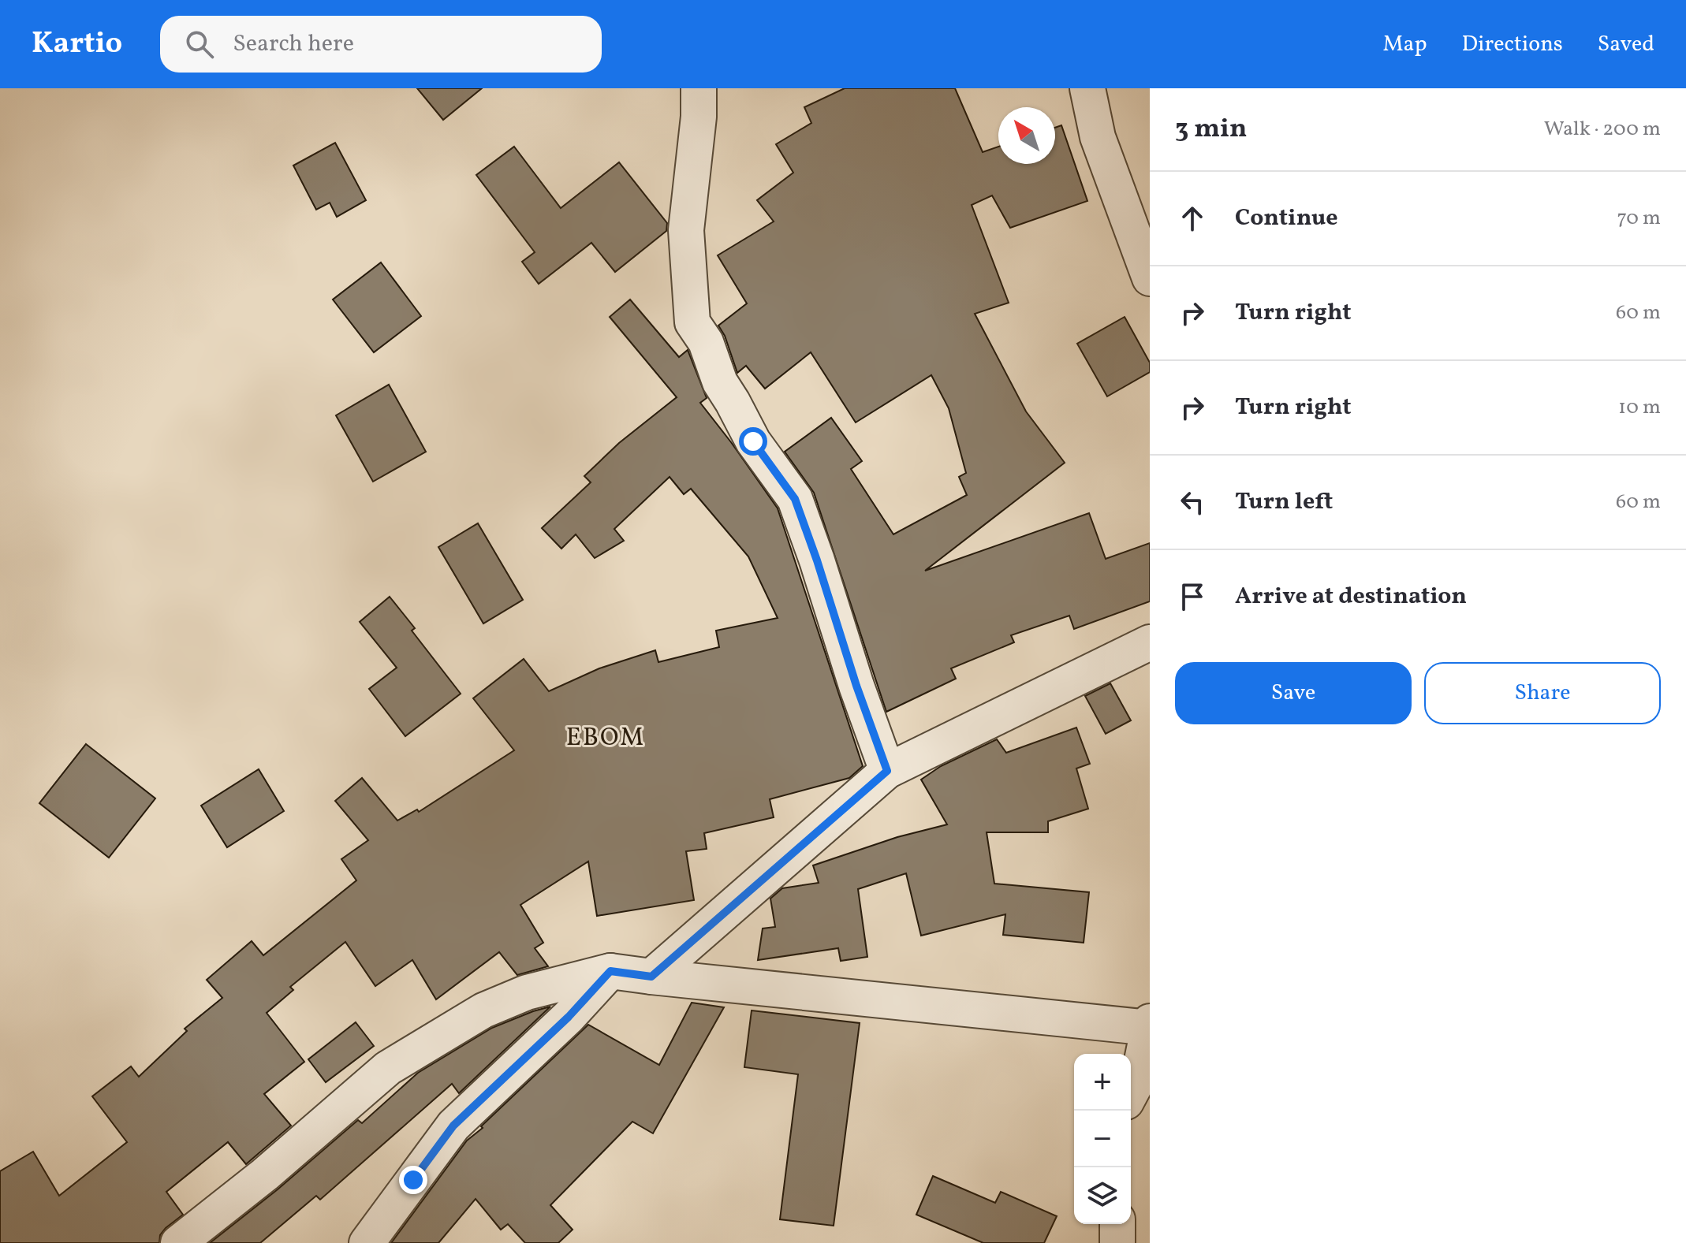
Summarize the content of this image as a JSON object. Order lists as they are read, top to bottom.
{
  "districts": ["EBOM"],
  "north": "top left",
  "page": {
    "header": "Kartio",
    "search": "Search here",
    "nav": ["Map", "Directions", "Saved"],
    "heading": ["3 min", "Walk · 200 m"],
    "list": [
      ["Continue", "70 m"],
      ["Turn right", "60 m"],
      ["Turn right", "10 m"],
      ["Turn left", "60 m"],
      "Arrive at destination"
    ],
    "buttons": ["Save", "Share"],
    "map_buttons": ["+", "−"]
  }
}
